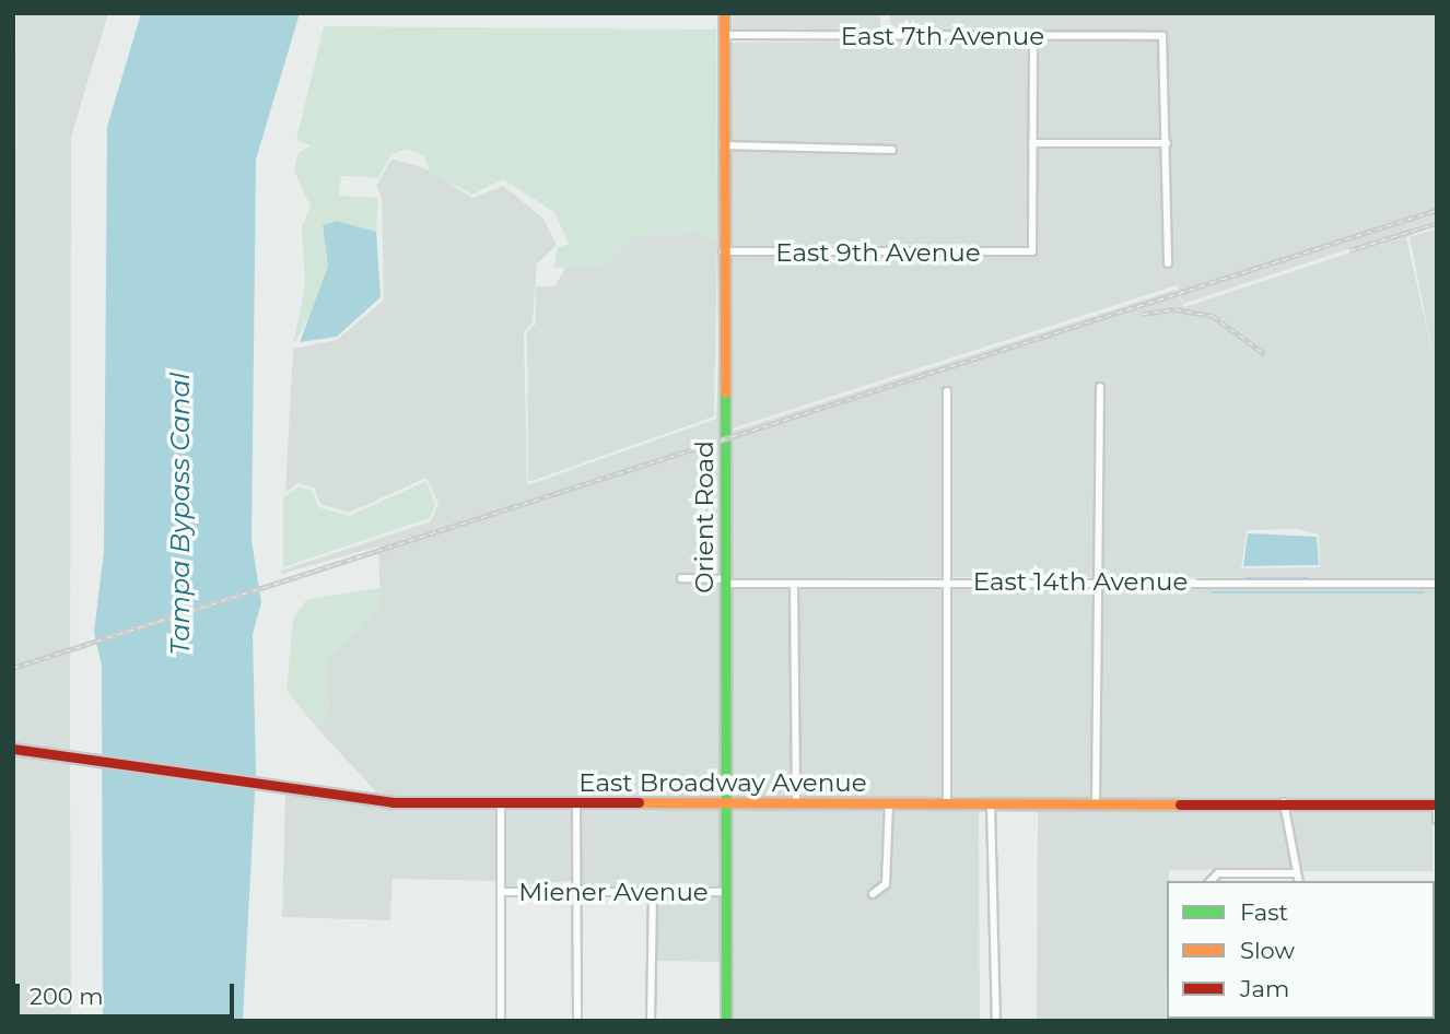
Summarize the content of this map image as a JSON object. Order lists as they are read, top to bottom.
{
  "streets": {
    "main road": ["Orient Road", "East Broadway Avenue"],
    "street": [
      "East 7th Avenue",
      "East 9th Avenue",
      "East 14th Avenue",
      "Miener Avenue"
    ]
  },
  "crossings": [
    ["East 7th Avenue", "Orient Road"],
    ["East 9th Avenue", "Orient Road"],
    ["Orient Road", "East 14th Avenue"],
    ["Orient Road", "East Broadway Avenue"],
    ["Orient Road", "Miener Avenue"]
  ],
  "water": ["Tampa Bypass Canal"],
  "legend": ["Fast", "Slow", "Jam"],
  "scale_bar": "200 m"
}
